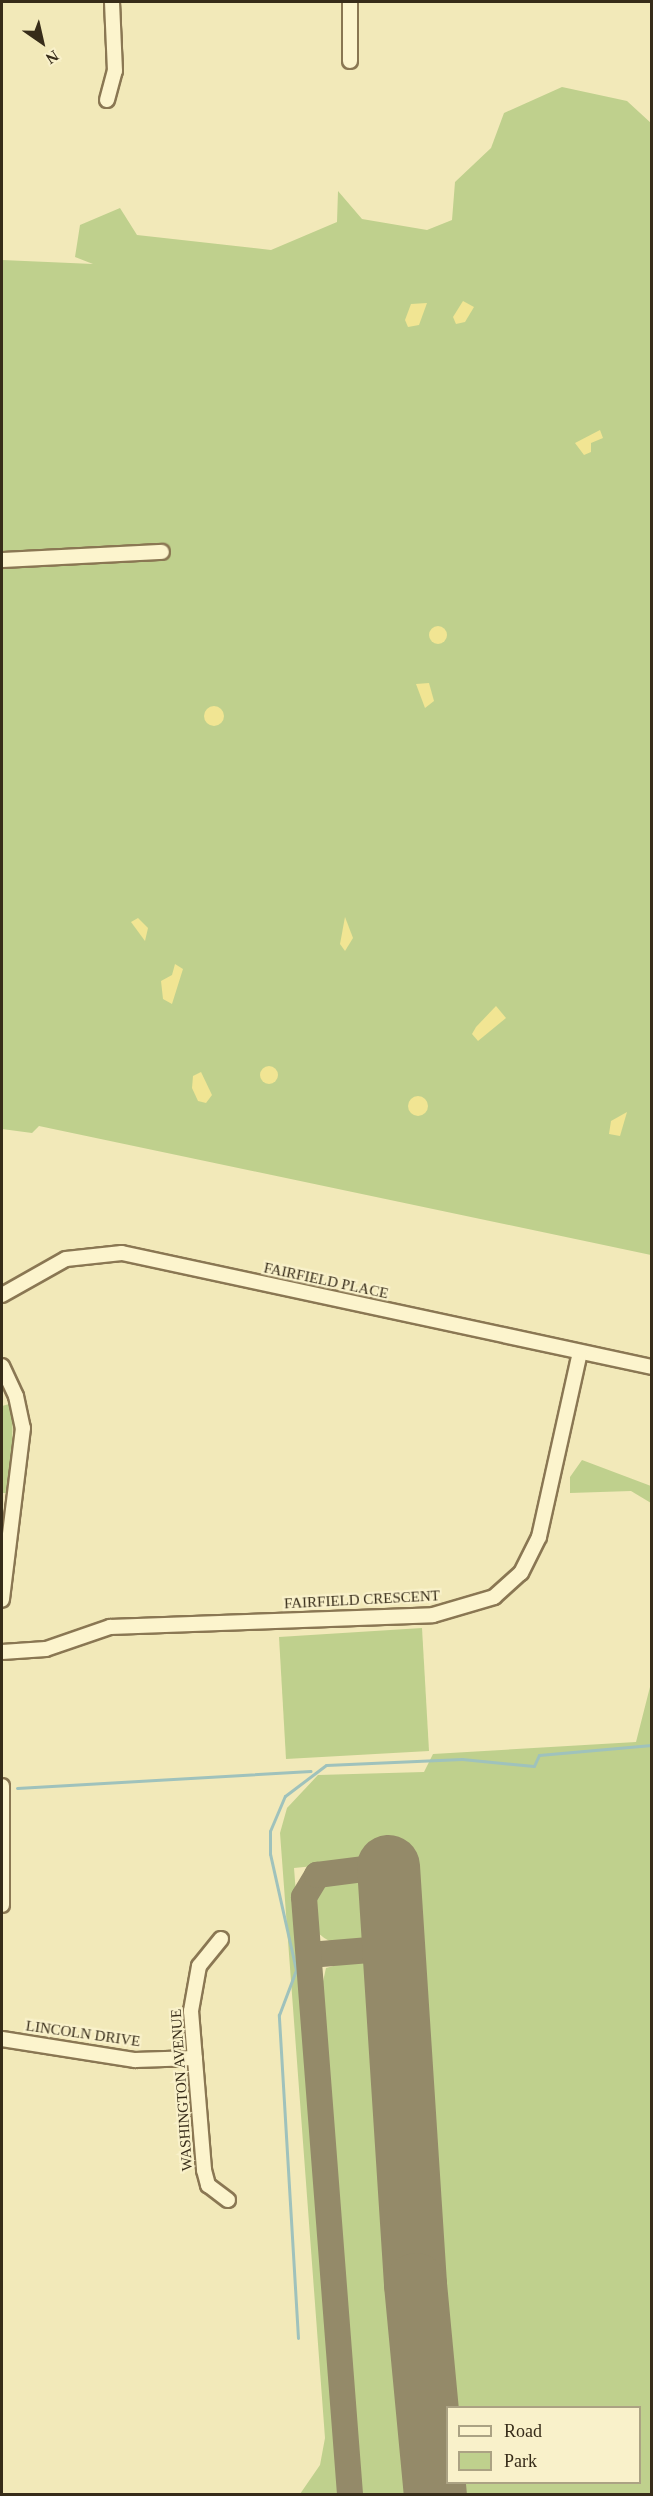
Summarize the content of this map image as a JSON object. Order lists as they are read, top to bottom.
{
  "streets": {
    "street": [
      "FAIRFIELD PLACE",
      "FAIRFIELD CRESCENT",
      "LINCOLN DRIVE",
      "WASHINGTON AVENUE"
    ]
  },
  "crossings": [
    ["FAIRFIELD PLACE", "FAIRFIELD CRESCENT"],
    ["LINCOLN DRIVE", "WASHINGTON AVENUE"]
  ],
  "legend": ["Road", "Park"],
  "north": "bottom right"
}
